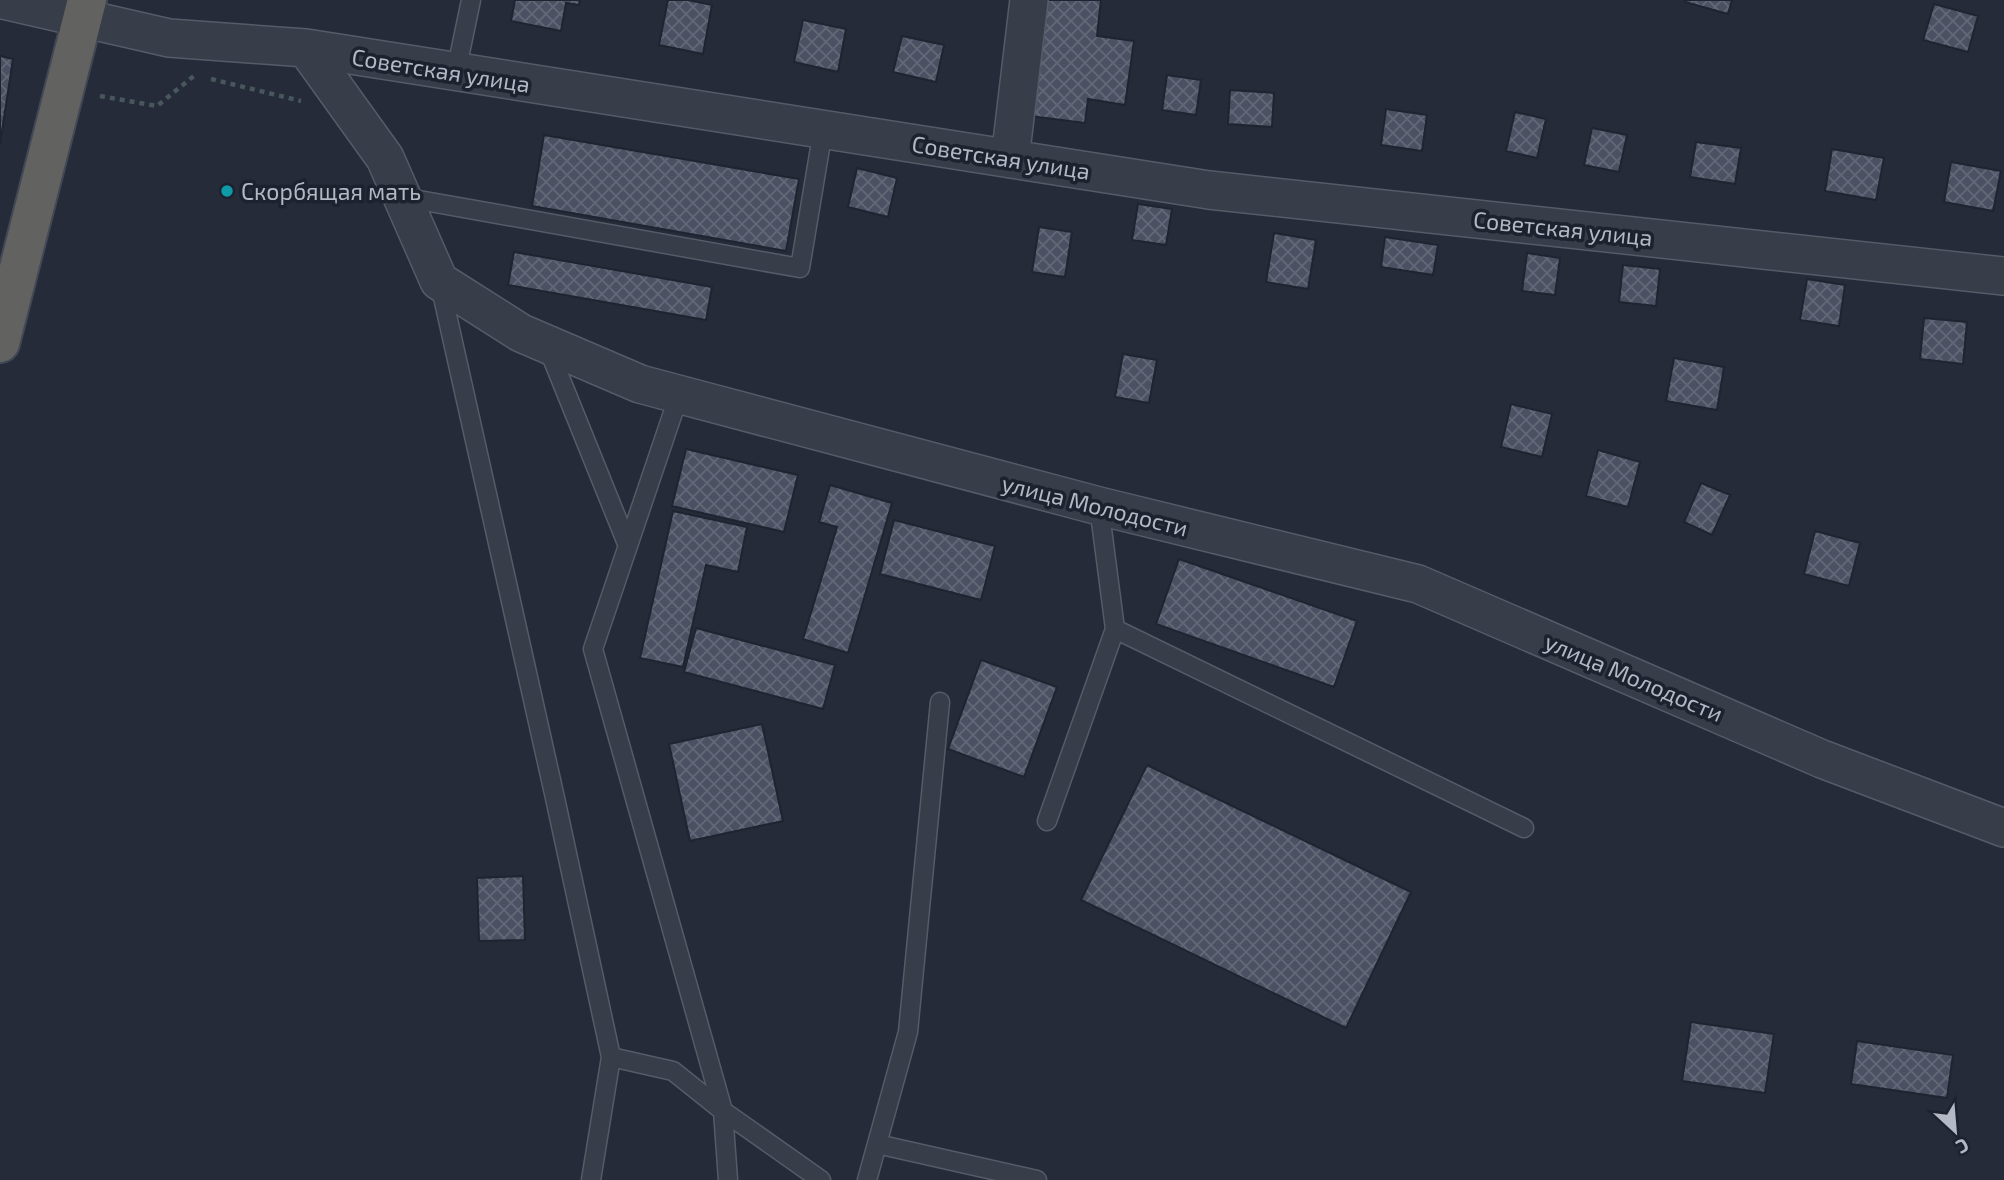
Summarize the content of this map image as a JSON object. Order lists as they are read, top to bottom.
{
  "streets": {
    "street": ["Советская улица", "улица Молодости"]
  },
  "places": ["Скорбящая мать"],
  "north": "bottom right"
}
